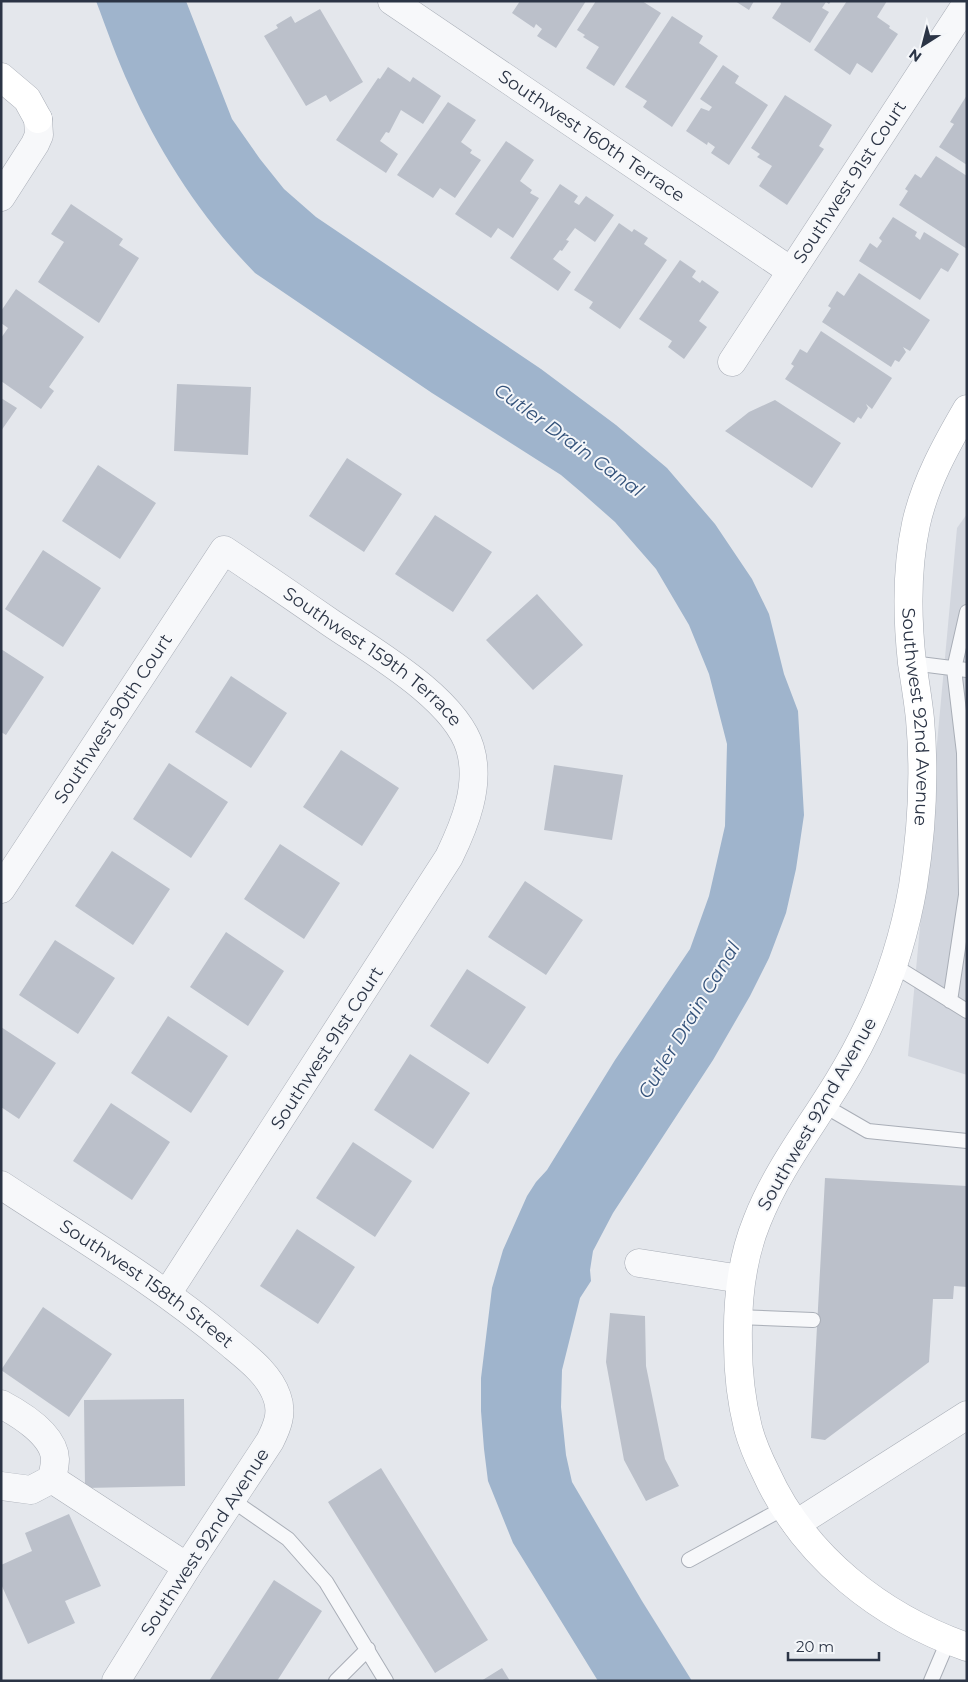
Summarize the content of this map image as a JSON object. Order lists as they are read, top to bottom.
{
  "streets": {
    "street": [
      "Southwest 160th Terrace",
      "Southwest 91st Court",
      "Southwest 159th Terrace",
      "Southwest 92nd Avenue",
      "Southwest 90th Court",
      "Southwest 158th Street"
    ]
  },
  "crossings": [
    ["Southwest 160th Terrace", "Southwest 91st Court"],
    ["Southwest 91st Court", "Southwest 159th Terrace"],
    ["Southwest 91st Court", "Southwest 158th Street"],
    ["Southwest 159th Terrace", "Southwest 90th Court"],
    ["Southwest 92nd Avenue", "Southwest 158th Street"]
  ],
  "water": ["Cutler Drain Canal"],
  "scale_bar": "20 m",
  "north": "bottom left"
}
